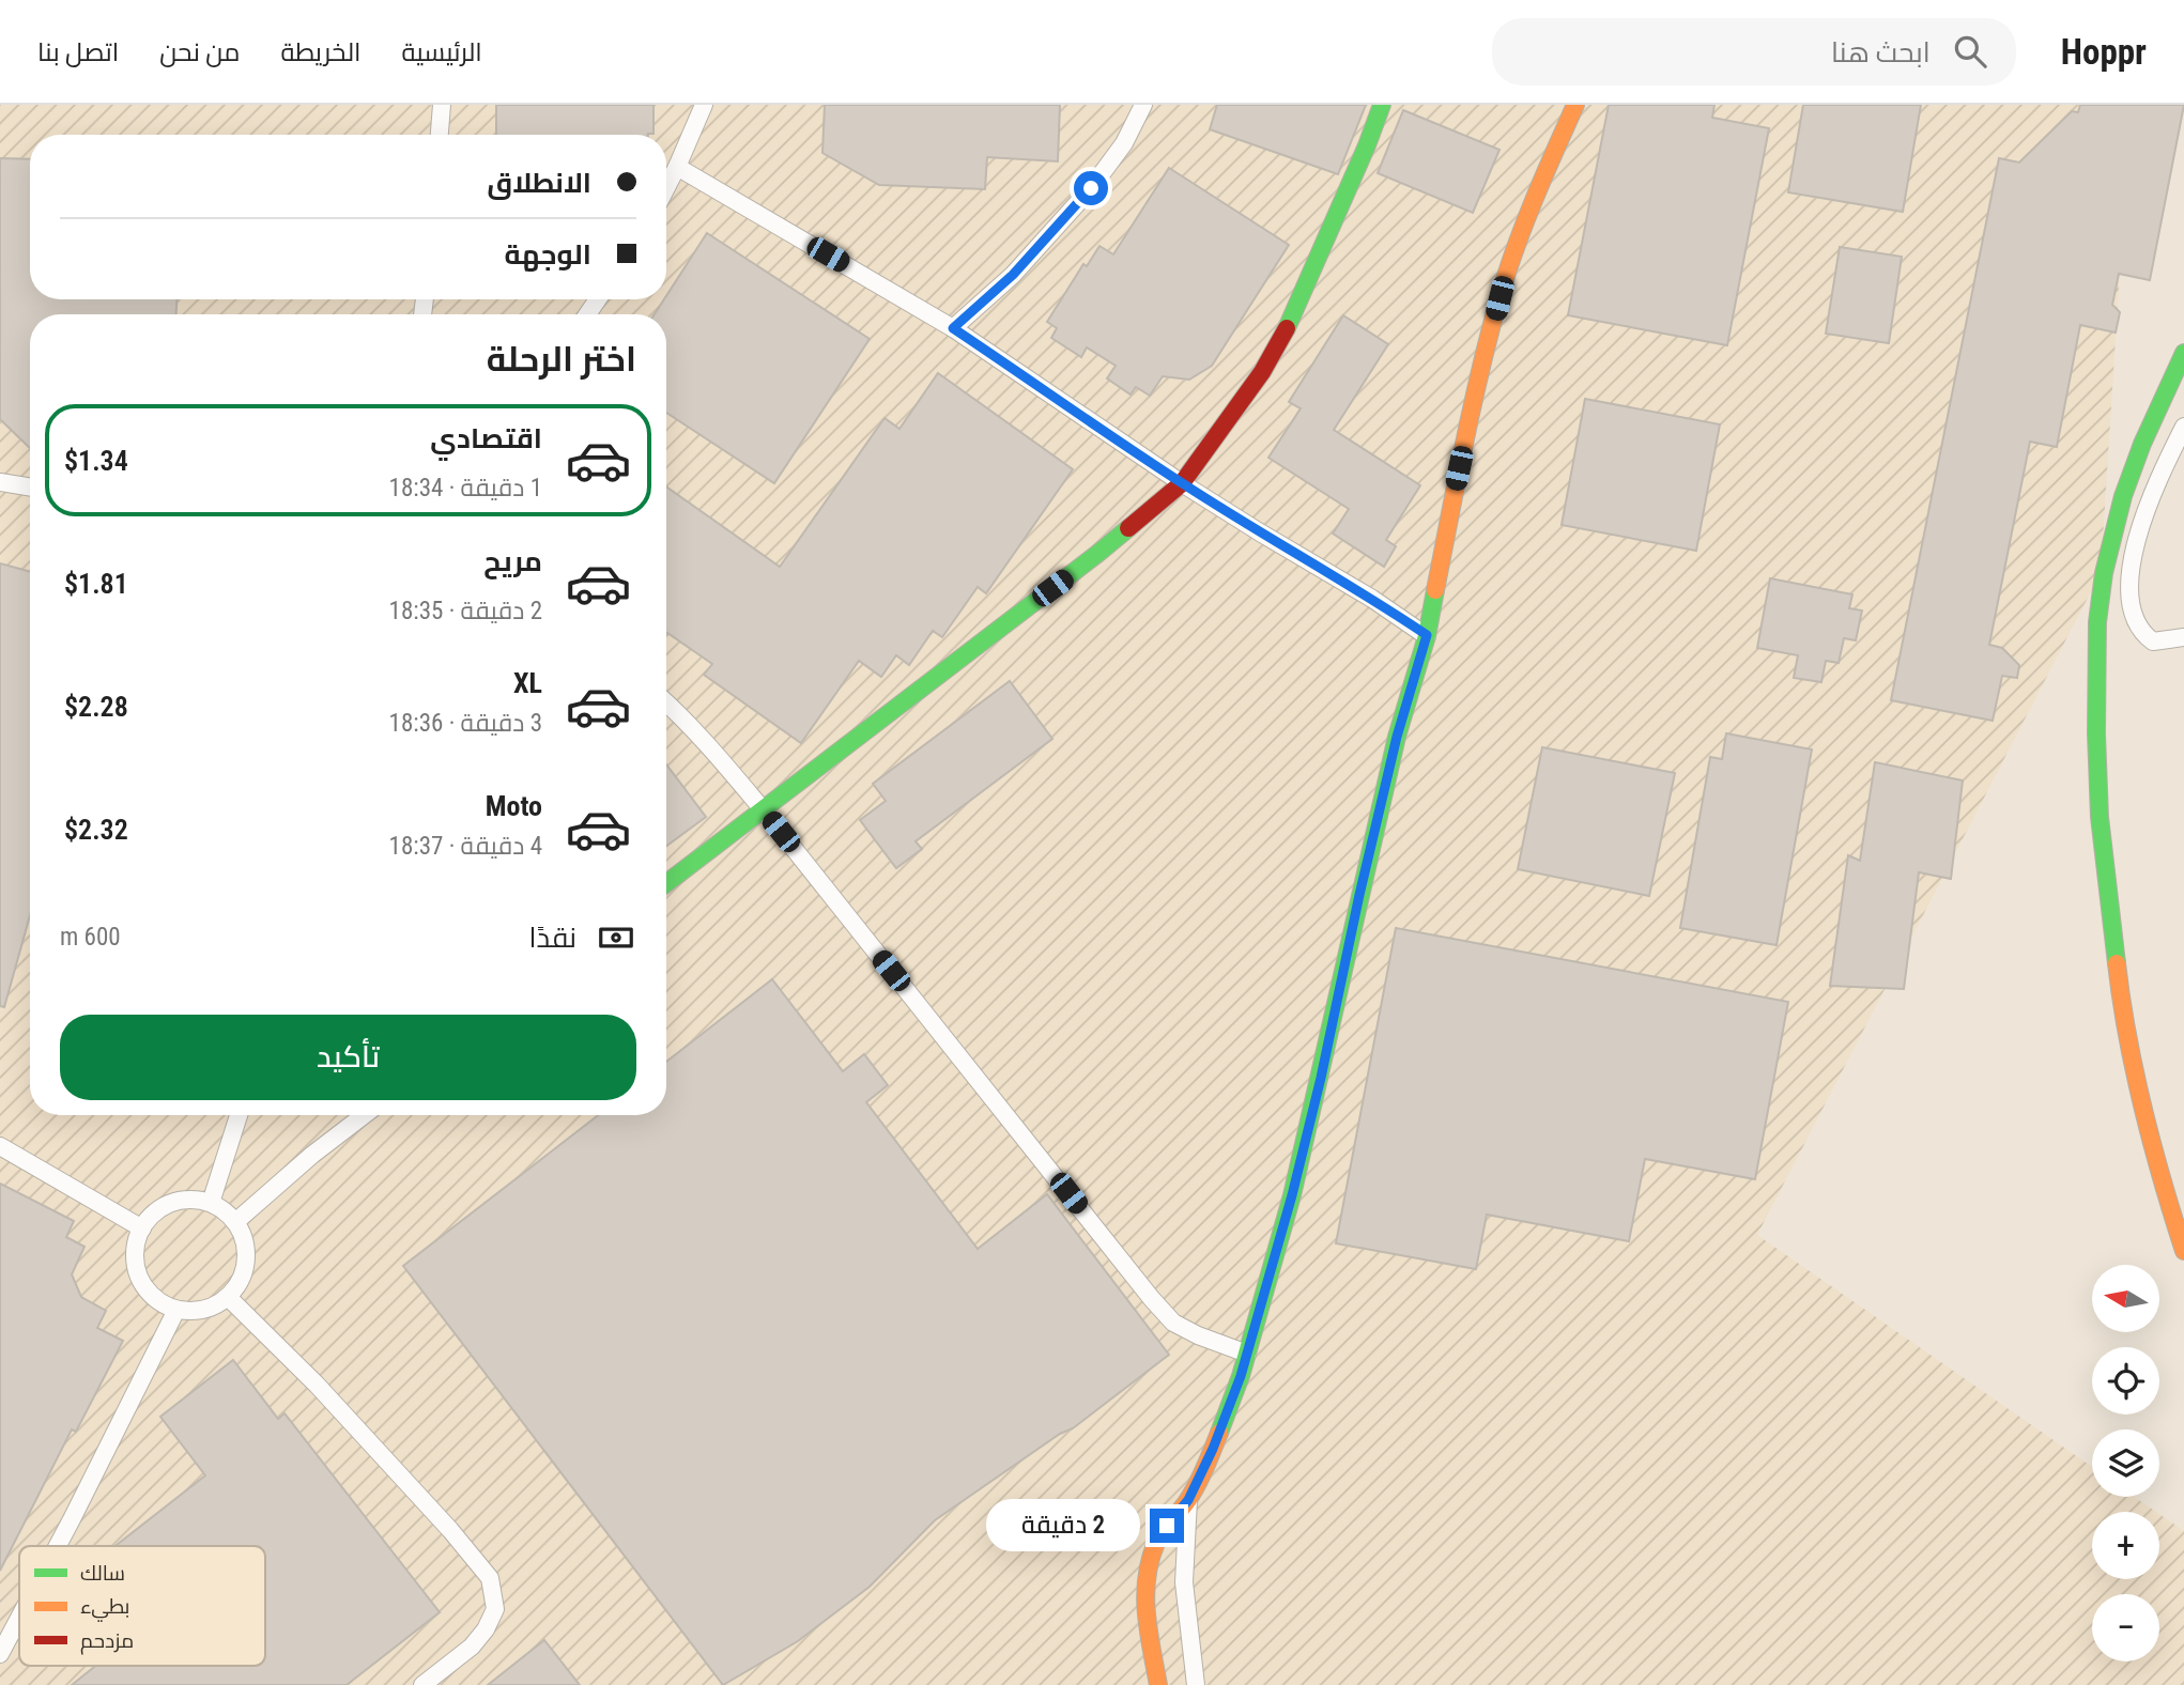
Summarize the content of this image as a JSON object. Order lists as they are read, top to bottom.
{
  "legend": ["سالك", "بطيء", "مزدحم"],
  "north": "left",
  "page": {
    "header": "Hoppr",
    "search": "ابحث هنا",
    "nav": [
      "الرئيسية",
      "الخريطة",
      "من نحن",
      "اتصل بنا"
    ],
    "banner": ["الانطلاق", "الوجهة"],
    "heading": "اختر الرحلة",
    "list": [
      {
        "name": "اقتصادي",
        "note": "1 دقيقة · 18:34",
        "value": "$1.34"
      },
      {
        "name": "مريح",
        "note": "2 دقيقة · 18:35",
        "value": "$1.81"
      },
      {
        "name": "XL",
        "note": "3 دقيقة · 18:36",
        "value": "$2.28"
      },
      {
        "name": "Moto",
        "note": "4 دقيقة · 18:37",
        "value": "$2.32"
      }
    ],
    "pay": ["نقدًا", "600 m"],
    "buttons": "تأكيد",
    "map_buttons": ["+", "−"],
    "bubble": "2 دقيقة"
  }
}
